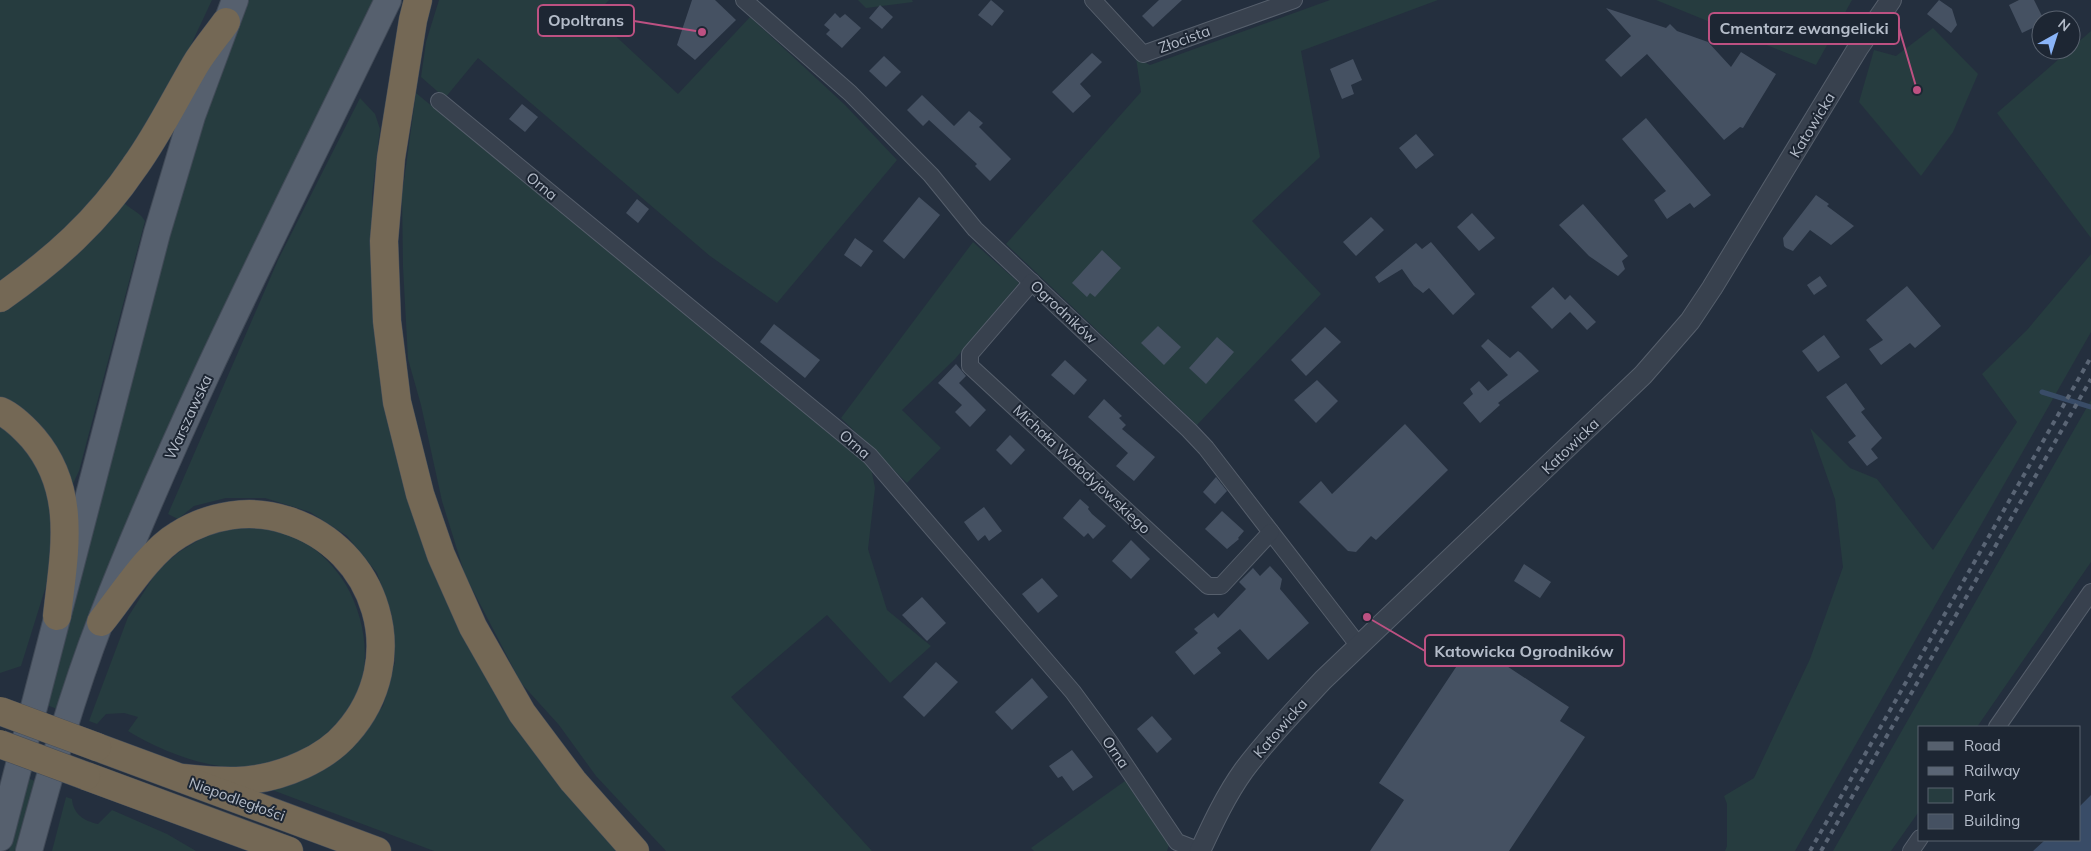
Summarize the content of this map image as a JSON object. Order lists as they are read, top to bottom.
{
  "streets": {
    "highway": ["Niepodległości"],
    "main road": ["Warszawska"],
    "street": [
      "Złocista",
      "Katowicka",
      "Orna",
      "Ogrodników",
      "Michała Wołodyjowskiego"
    ]
  },
  "crossings": [
    ["Katowicka", "Orna"],
    ["Katowicka", "Ogrodników"],
    ["Ogrodników", "Michała Wołodyjowskiego"]
  ],
  "places": ["Opoltrans", "Cmentarz ewangelicki", "Katowicka Ogrodników"],
  "legend": [
    "Road",
    "Railway",
    "Park",
    "Building"
  ],
  "north": "top right"
}
